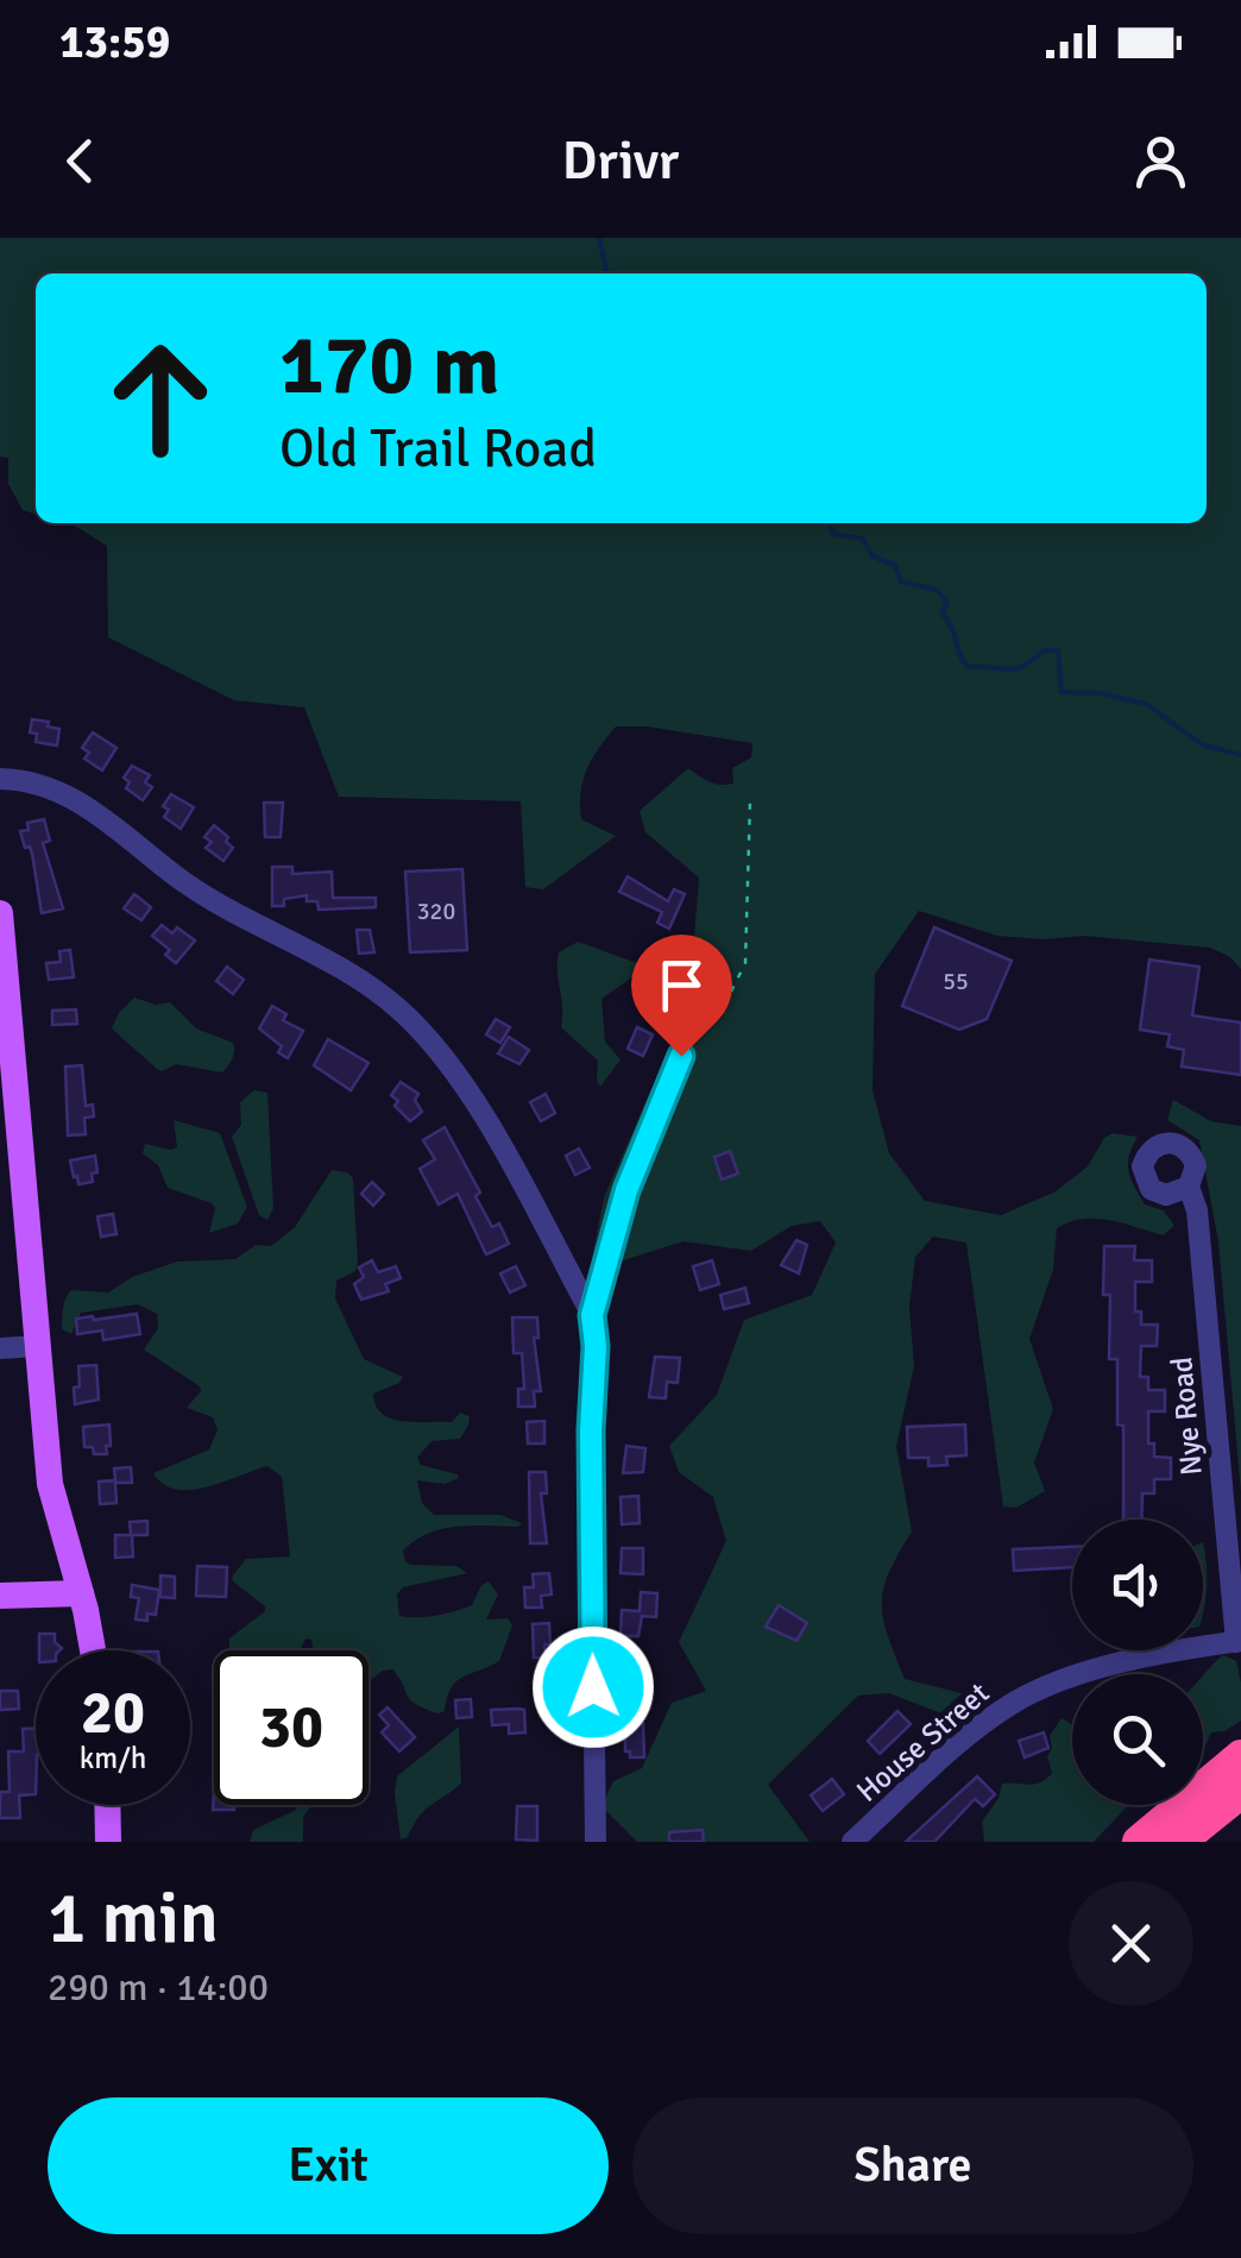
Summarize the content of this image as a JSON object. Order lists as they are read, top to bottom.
{
  "streets": {
    "street": ["Nye Road", "House Street"]
  },
  "crossings": [
    ["Nye Road", "House Street"]
  ],
  "house_numbers": ["320", "55"],
  "page": {
    "status": "13:59",
    "header": "Drivr",
    "turn": ["170 m", "Old Trail Road"],
    "speed": "20 km/h",
    "limit": "30",
    "heading": ["1 min", "290 m · 14:00"],
    "buttons": ["Exit", "Share"]
  }
}
